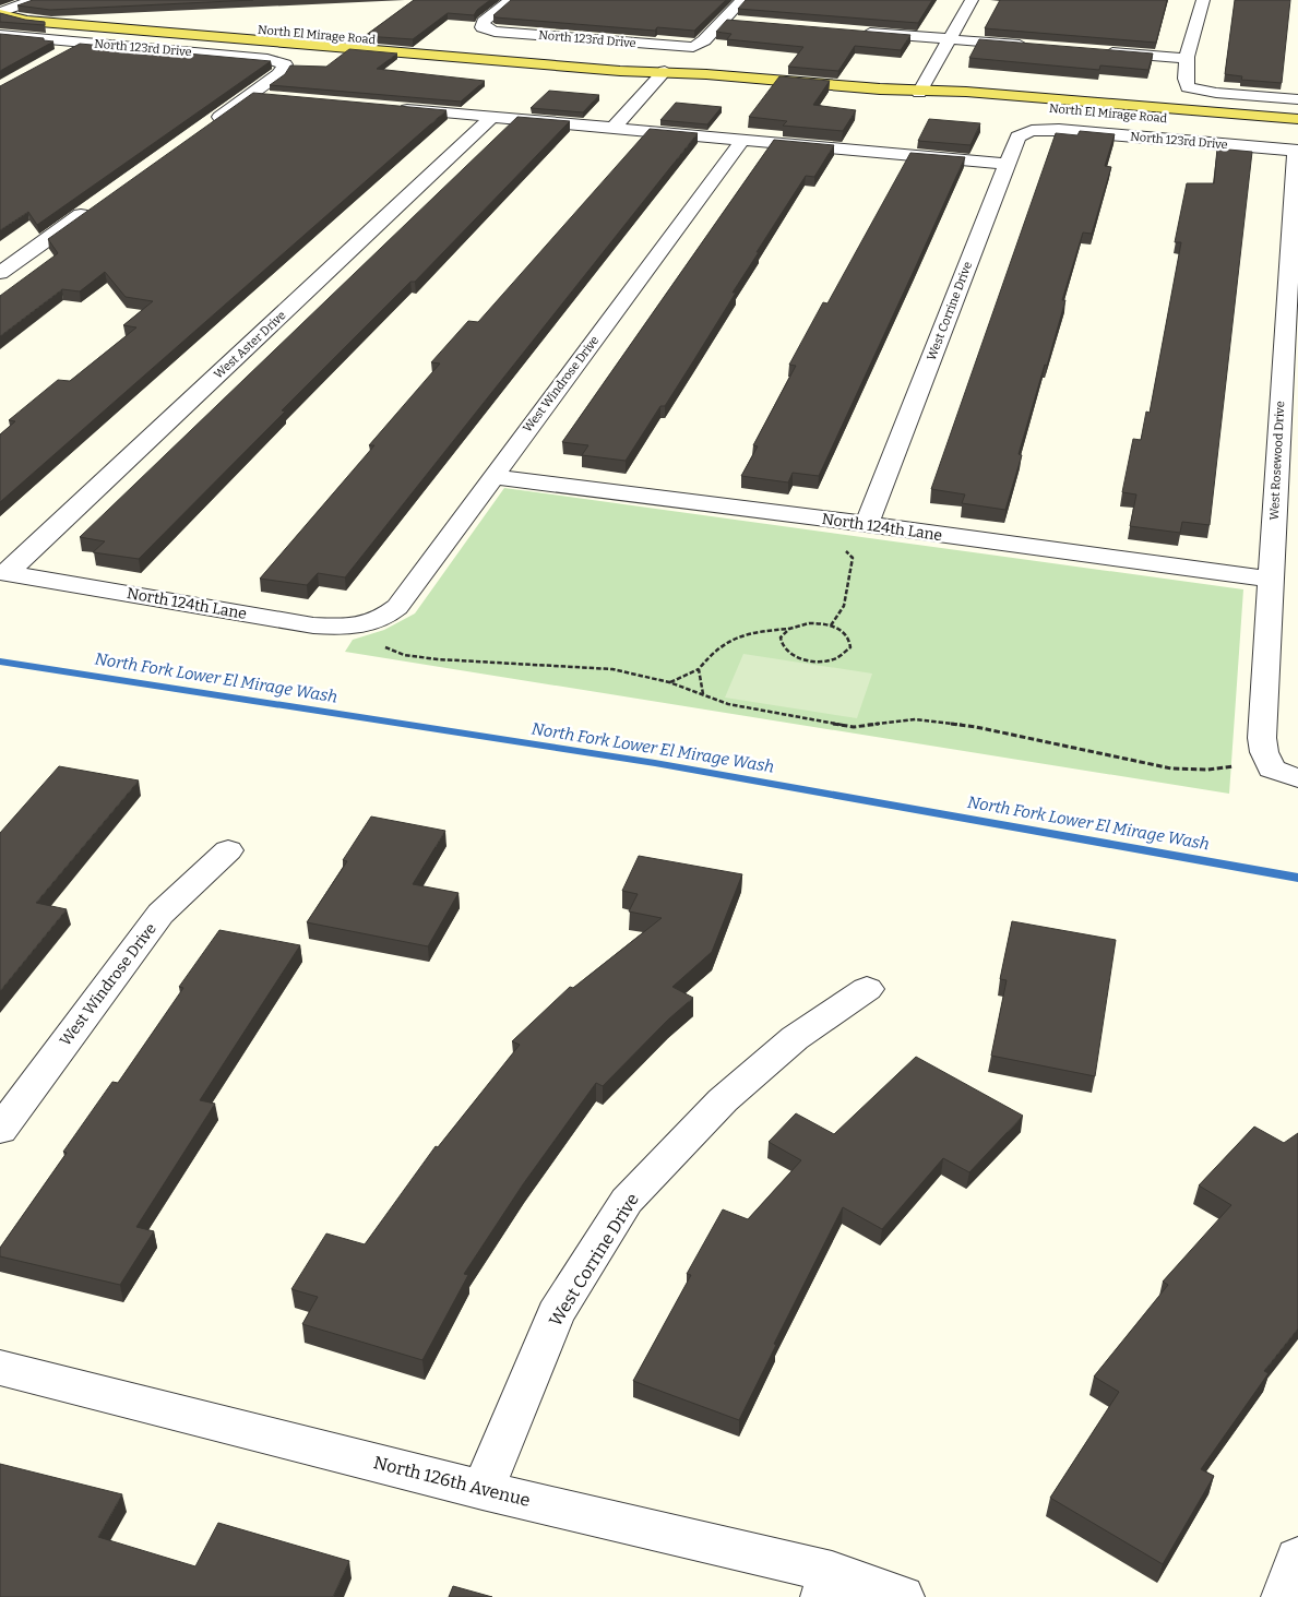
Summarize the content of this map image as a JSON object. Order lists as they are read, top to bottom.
{
  "streets": {
    "main road": ["North El Mirage Road"],
    "street": [
      "North 123rd Drive",
      "West Corrine Drive",
      "West Aster Drive",
      "West Windrose Drive",
      "West Rosewood Drive",
      "North 124th Lane",
      "North 126th Avenue"
    ]
  },
  "crossings": [
    ["North El Mirage Road", "North 123rd Drive"],
    ["North El Mirage Road", "West Rosewood Drive"],
    ["North 123rd Drive", "West Corrine Drive"],
    ["North 123rd Drive", "West Rosewood Drive"],
    ["West Corrine Drive", "North 124th Lane"],
    ["West Corrine Drive", "North 126th Avenue"],
    ["West Aster Drive", "North 124th Lane"],
    ["West Windrose Drive", "North 124th Lane"],
    ["West Rosewood Drive", "North 124th Lane"]
  ],
  "water": ["North Fork Lower El Mirage Wash"]
}
